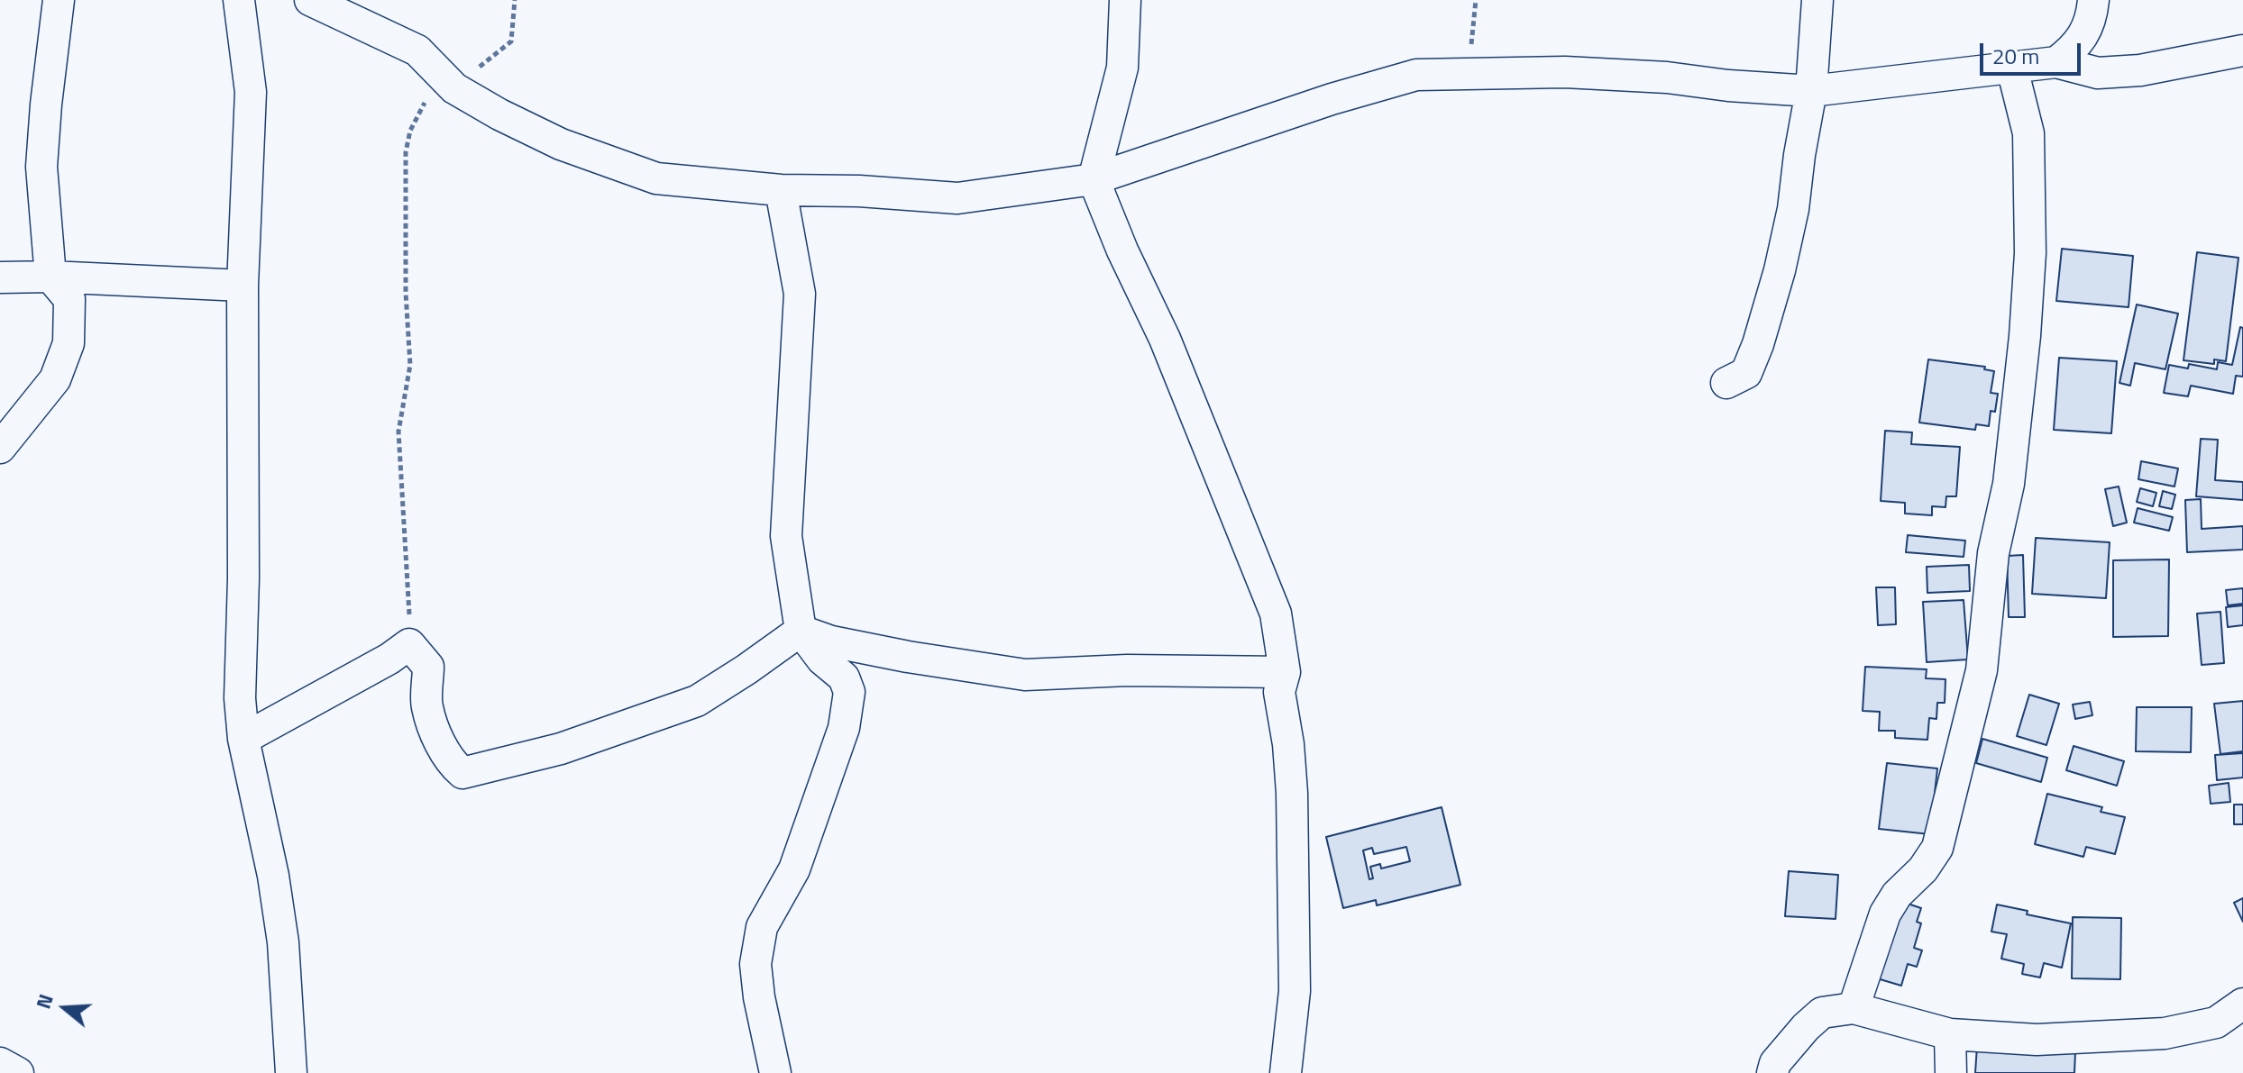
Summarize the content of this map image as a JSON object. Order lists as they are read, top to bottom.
{
  "scale_bar": "20 m",
  "north": "left"
}
